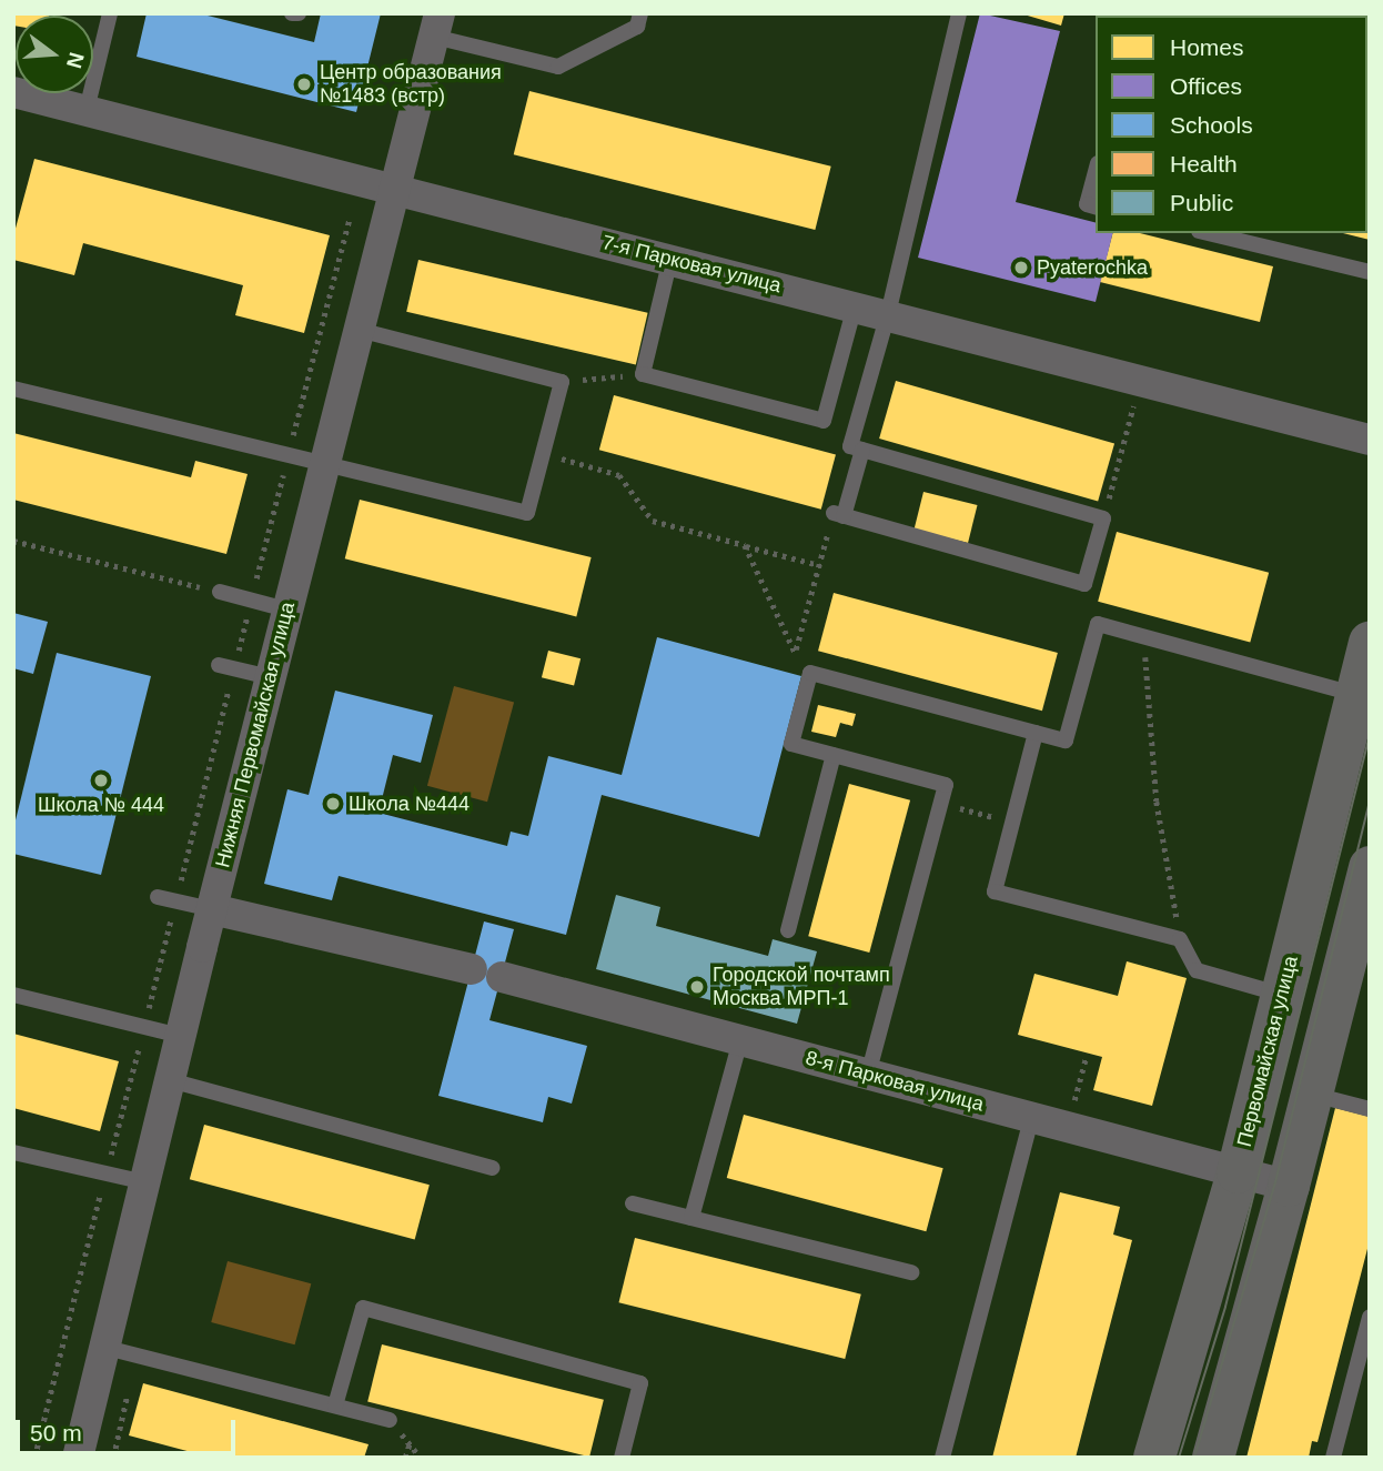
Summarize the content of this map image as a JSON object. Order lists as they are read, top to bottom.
{
  "streets": {
    "main road": ["Первомайская улица"],
    "street": ["7-я Парковая улица", "Нижняя Первомайская улица", "8-я Парковая улица"]
  },
  "crossings": [
    ["7-я Парковая улица", "Нижняя Первомайская улица"],
    ["Нижняя Первомайская улица", "8-я Парковая улица"],
    ["Первомайская улица", "8-я Парковая улица"]
  ],
  "places": [
    "Центр образования №1483 (встр)",
    "Pyaterochka",
    "Школа № 444",
    "Школа №444",
    "Городской почтамп Москва МРП-1"
  ],
  "legend": [
    "Homes",
    "Offices",
    "Schools",
    "Health",
    "Public"
  ],
  "scale_bar": "50 m",
  "north": "right"
}
